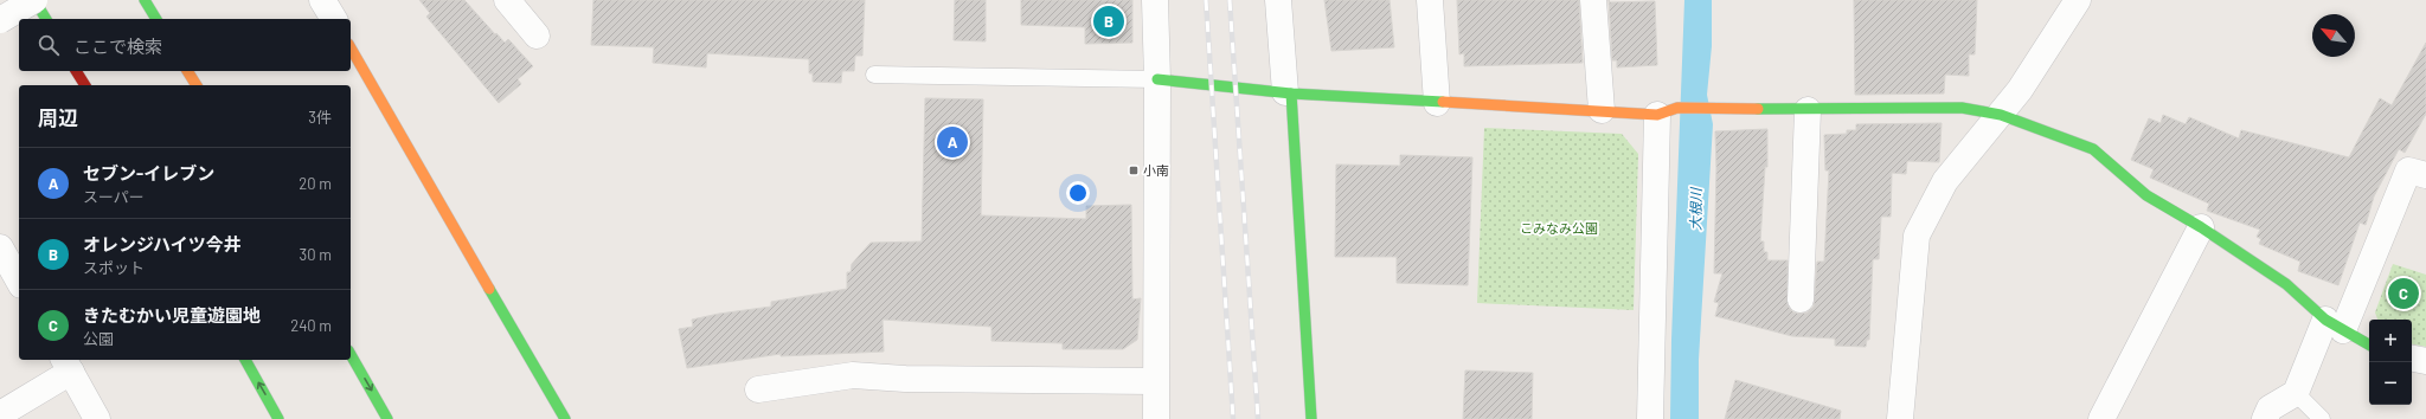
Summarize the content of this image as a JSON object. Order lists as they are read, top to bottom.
{
  "water": ["大根川"],
  "parks": ["こみなみ公園"],
  "places": {
    "transit": ["小南"]
  },
  "north": "top left",
  "page": {
    "pins": ["B", "A", "C"],
    "search": "ここで検索",
    "heading": ["周辺", "3件"],
    "list": [
      {
        "mark": "A",
        "name": "セブン-イレブン",
        "note": "スーパー",
        "value": "20 m"
      },
      {
        "mark": "B",
        "name": "オレンジハイツ今井",
        "note": "スポット",
        "value": "30 m"
      },
      {
        "mark": "C",
        "name": "きたむかい児童遊園地",
        "note": "公園",
        "value": "240 m"
      }
    ],
    "map_buttons": ["+", "−"]
  }
}
